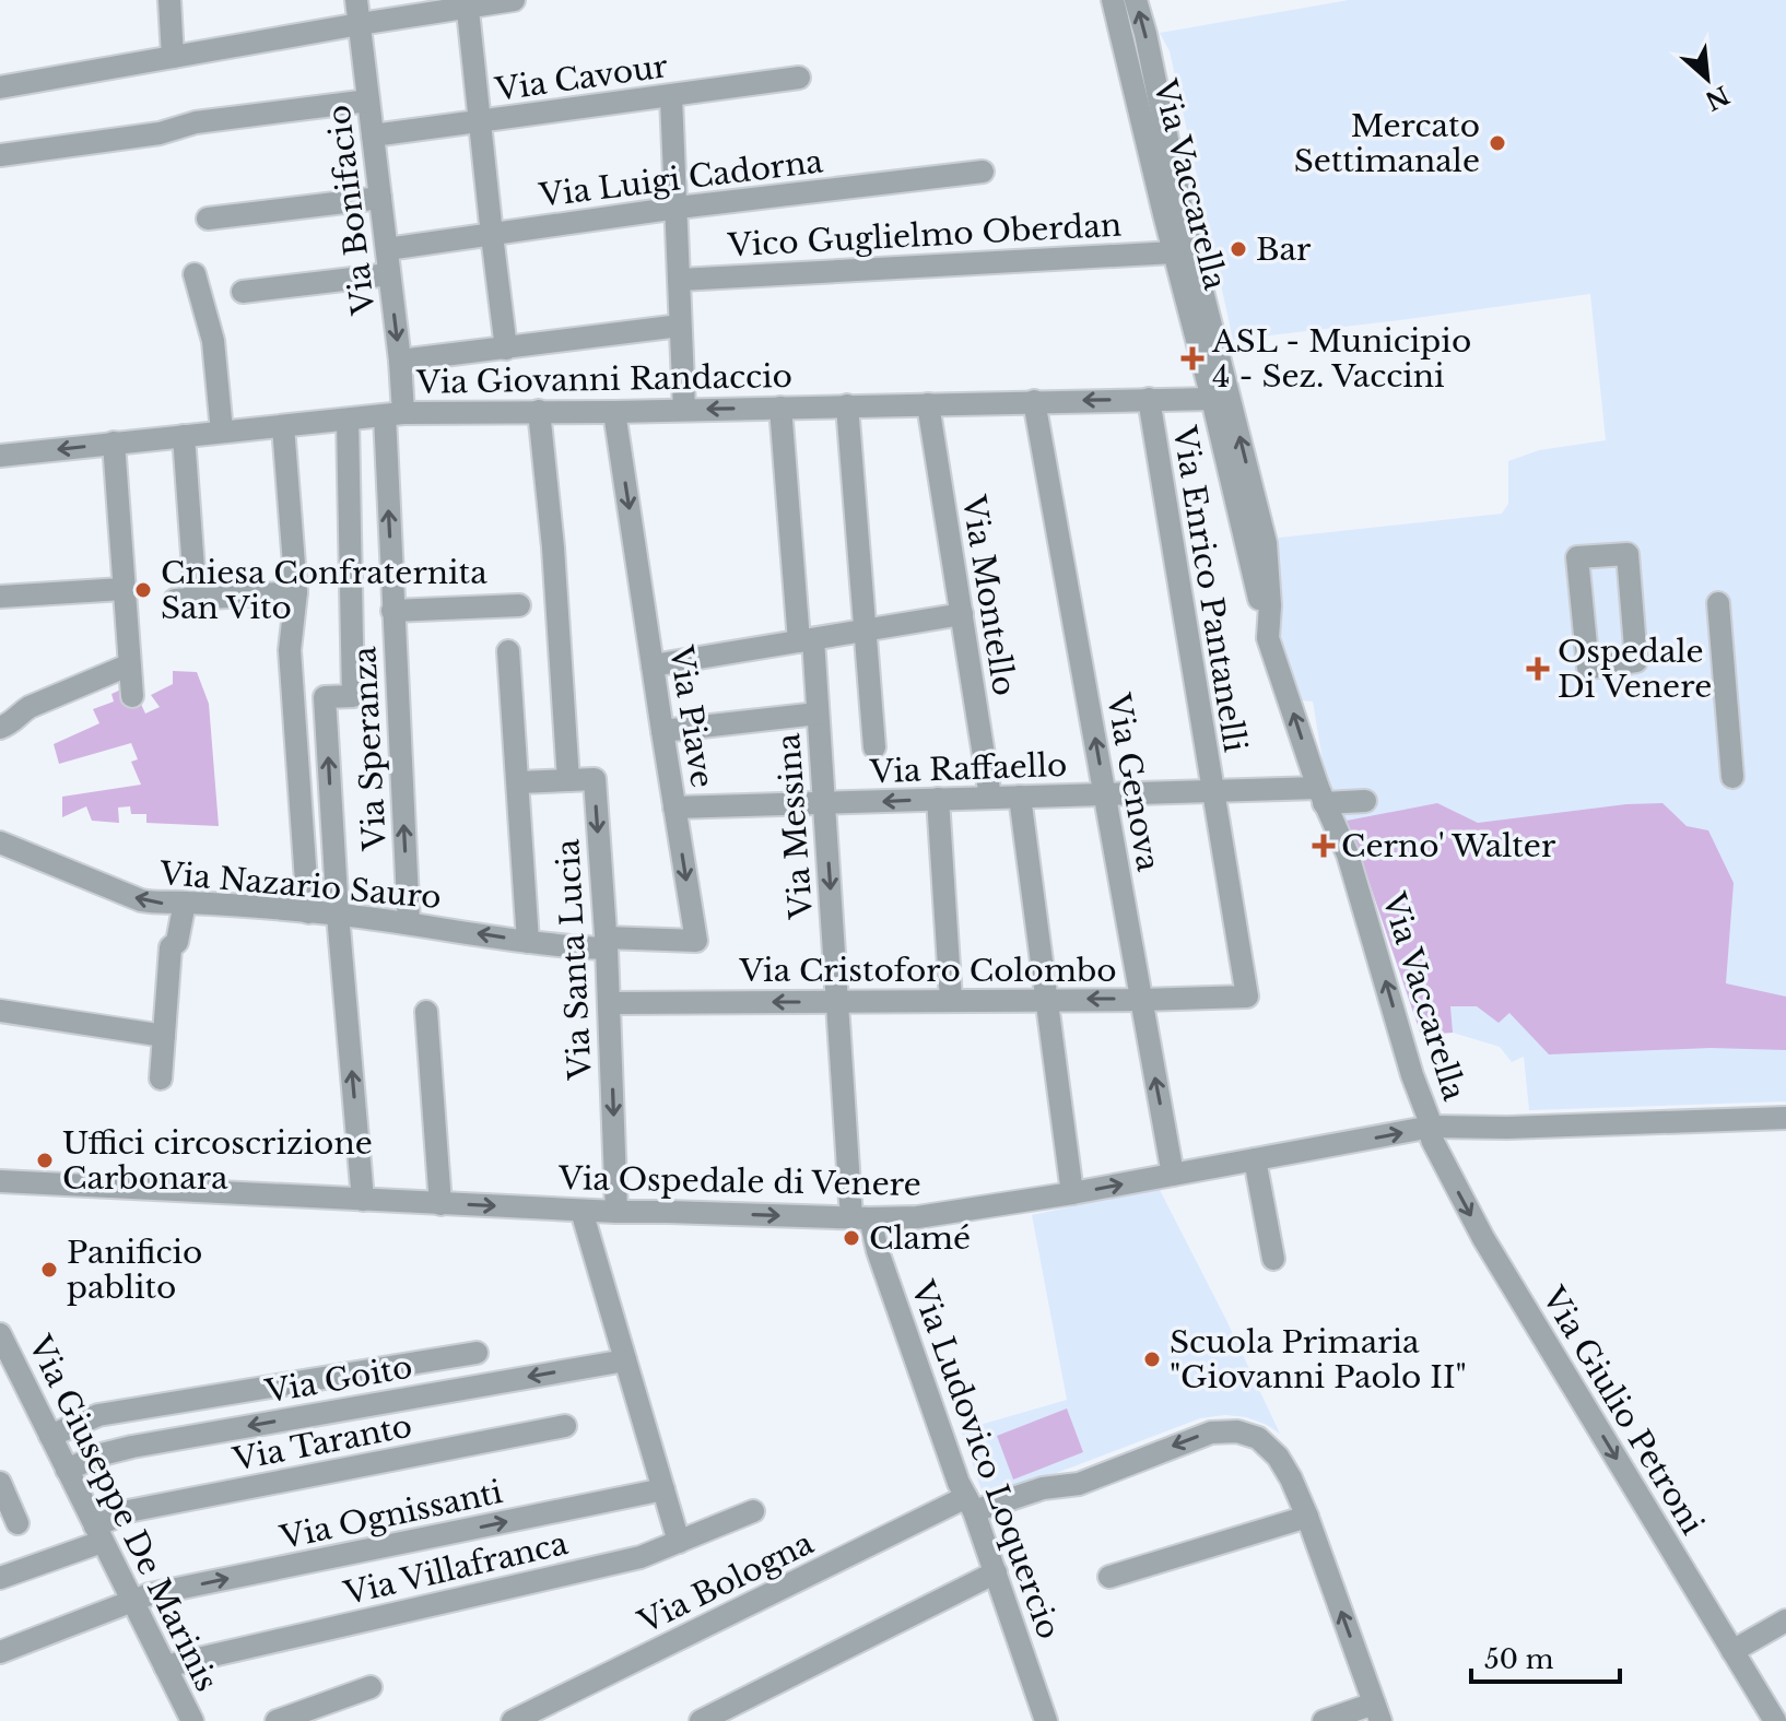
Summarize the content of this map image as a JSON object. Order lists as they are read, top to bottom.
{
  "streets": {
    "street": [
      "Via Cavour",
      "Via Luigi Cadorna",
      "Via Vaccarella",
      "Via Bonifacio",
      "Vico Guglielmo Oberdan",
      "Via Giovanni Randaccio",
      "Via Enrico Pantanelli",
      "Via Montello",
      "Via Piave",
      "Via Speranza",
      "Via Raffaello",
      "Via Genova",
      "Via Messina",
      "Via Nazario Sauro",
      "Via Santa Lucia",
      "Via Cristoforo Colombo",
      "Via Ospedale di Venere",
      "Via Goito",
      "Via Giulio Petroni",
      "Via Taranto",
      "Via Ludovico Loquercio",
      "Via Giuseppe De Marinis",
      "Via Ognissanti",
      "Via Villafranca",
      "Via Bologna"
    ]
  },
  "crossings": [
    ["Via Cavour", "Via Bonifacio"],
    ["Via Luigi Cadorna", "Via Bonifacio"],
    ["Via Vaccarella", "Vico Guglielmo Oberdan"],
    ["Via Vaccarella", "Via Giovanni Randaccio"],
    ["Via Vaccarella", "Via Raffaello"],
    ["Via Vaccarella", "Via Ospedale di Venere"],
    ["Via Vaccarella", "Via Giulio Petroni"],
    ["Via Bonifacio", "Via Giovanni Randaccio"],
    ["Via Bonifacio", "Via Speranza"],
    ["Via Giovanni Randaccio", "Via Enrico Pantanelli"],
    ["Via Giovanni Randaccio", "Via Montello"],
    ["Via Giovanni Randaccio", "Via Piave"],
    ["Via Giovanni Randaccio", "Via Speranza"],
    ["Via Giovanni Randaccio", "Via Genova"],
    ["Via Giovanni Randaccio", "Via Messina"],
    ["Via Enrico Pantanelli", "Via Raffaello"],
    ["Via Enrico Pantanelli", "Via Cristoforo Colombo"],
    ["Via Montello", "Via Raffaello"],
    ["Via Piave", "Via Raffaello"],
    ["Via Piave", "Via Nazario Sauro"],
    ["Via Piave", "Via Santa Lucia"],
    ["Via Speranza", "Via Nazario Sauro"],
    ["Via Raffaello", "Via Genova"],
    ["Via Raffaello", "Via Messina"],
    ["Via Genova", "Via Cristoforo Colombo"],
    ["Via Genova", "Via Ospedale di Venere"],
    ["Via Messina", "Via Cristoforo Colombo"],
    ["Via Messina", "Via Ospedale di Venere"],
    ["Via Messina", "Via Ludovico Loquercio"],
    ["Via Nazario Sauro", "Via Santa Lucia"],
    ["Via Santa Lucia", "Via Cristoforo Colombo"],
    ["Via Santa Lucia", "Via Ospedale di Venere"],
    ["Via Ospedale di Venere", "Via Giulio Petroni"],
    ["Via Ospedale di Venere", "Via Ludovico Loquercio"],
    ["Via Goito", "Via Giuseppe De Marinis"],
    ["Via Taranto", "Via Giuseppe De Marinis"],
    ["Via Ludovico Loquercio", "Via Bologna"],
    ["Via Giuseppe De Marinis", "Via Ognissanti"],
    ["Via Giuseppe De Marinis", "Via Villafranca"]
  ],
  "one_way": ["Via Cristoforo Colombo", "Via Ospedale di Venere", "Via Giulio Petroni"],
  "places": {
    "other": [
      "Mercato Settimanale",
      "Bar",
      "Cniesa Confraternita San Vito",
      "Uffici circoscrizione Carbonara",
      "Clamé",
      "Panificio pablito",
      "Scuola Primaria \"Giovanni Paolo II\""
    ],
    "health": ["ASL - Municipio 4 - Sez. Vaccini", "Ospedale Di Venere", "Cerno' Walter"]
  },
  "scale_bar": "50 m",
  "north": "bottom right"
}
